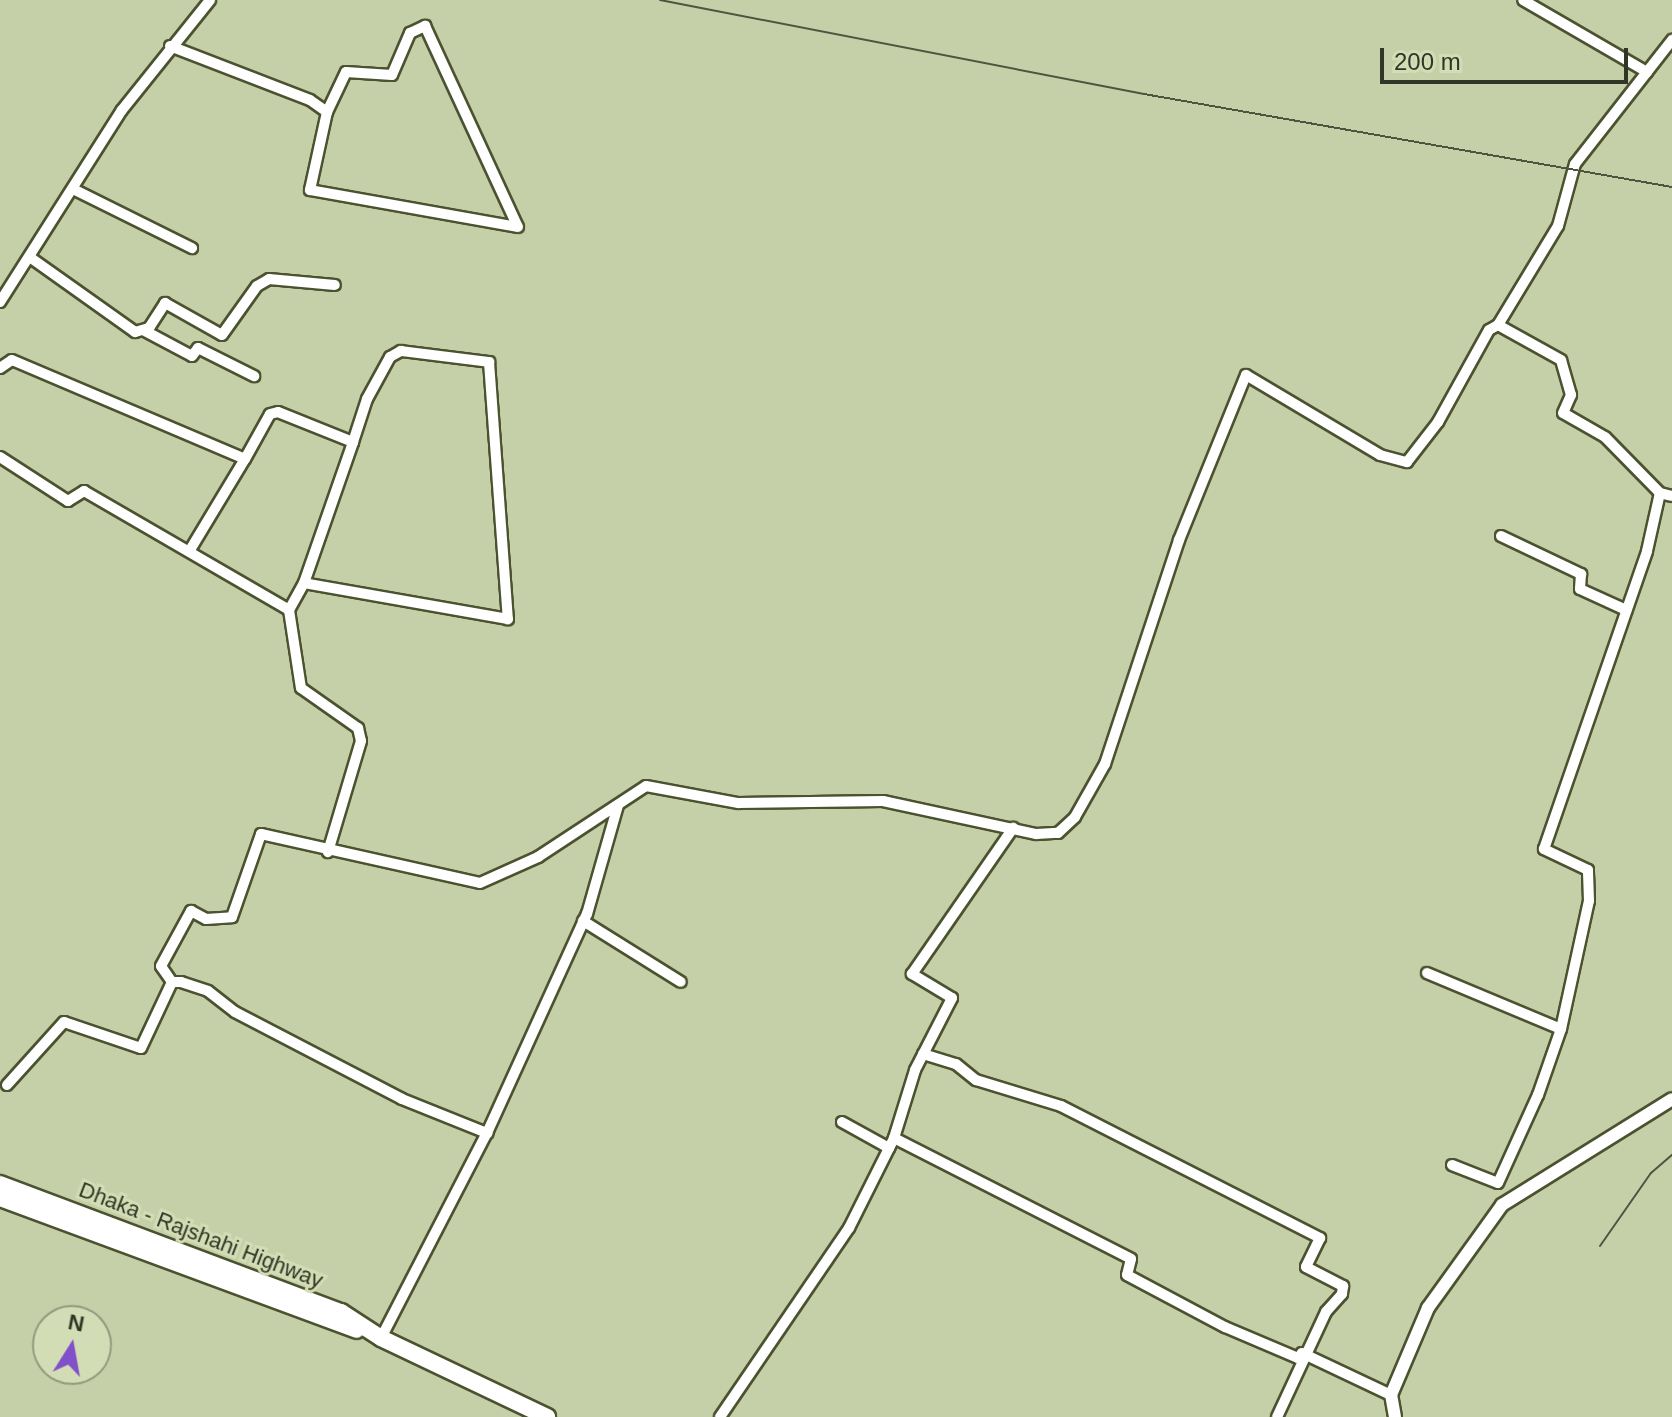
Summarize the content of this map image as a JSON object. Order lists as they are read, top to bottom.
{
  "streets": {
    "highway": ["Dhaka - Rajshahi Highway"]
  },
  "scale_bar": "200 m",
  "north": "top"
}
